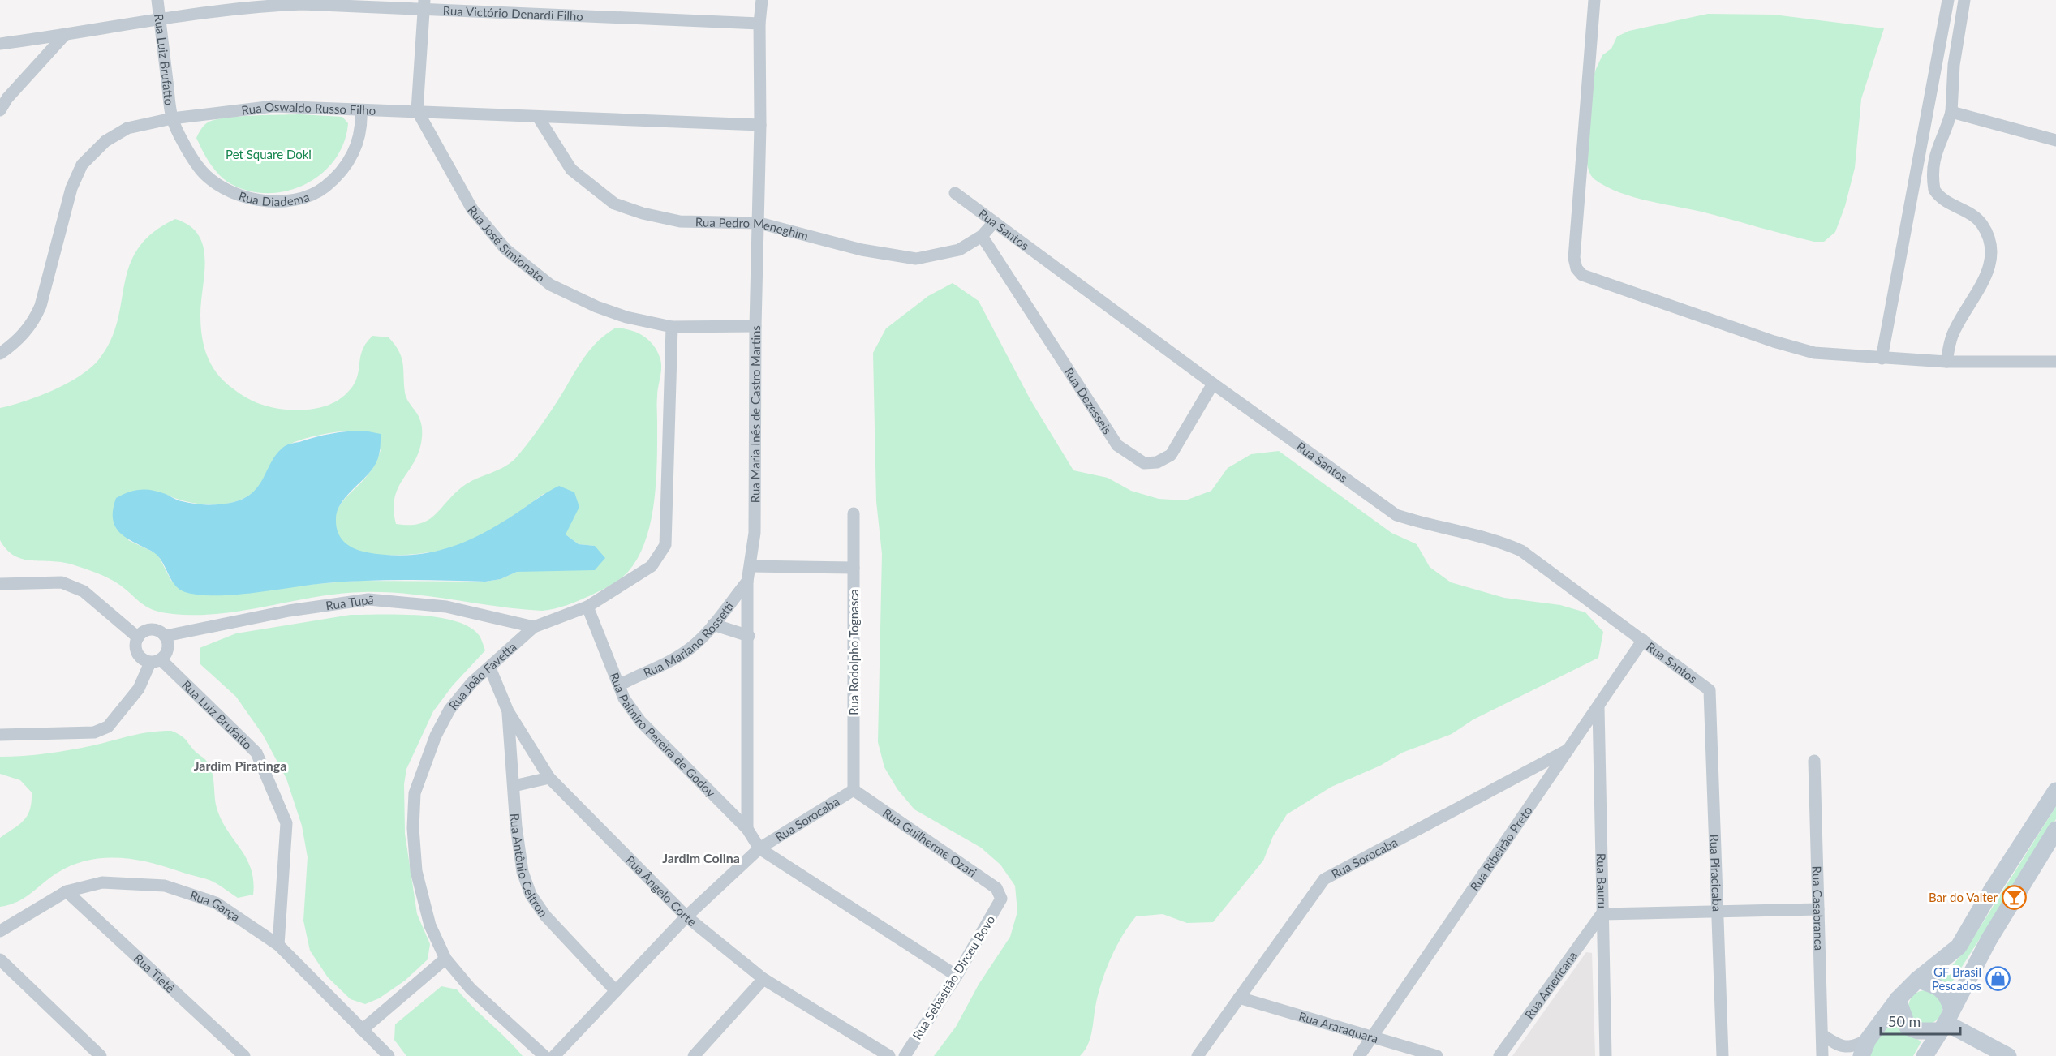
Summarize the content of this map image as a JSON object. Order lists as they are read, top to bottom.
{
  "streets": {
    "street": [
      "Rua Victório Denardi Filho",
      "Rua Luiz Brufatto",
      "Rua Oswaldo Russo Filho",
      "Rua Diadema",
      "Rua Pedro Meneghim",
      "Rua Santos",
      "Rua José Simionato",
      "Rua Dezesseis",
      "Rua Maria Inês de Castro Martins",
      "Rua Tupã",
      "Rua Mariano Rossetti",
      "Rua Rodolpho Tognasca",
      "Rua João Favetta",
      "Rua Palmiro Pereira de Godoy",
      "Rua Sorocaba",
      "Rua Guilherme Ozari",
      "Rua Ribeirão Preto",
      "Rua Antônio Celtron",
      "Rua Piracicaba",
      "Rua Bauru",
      "Rua Ângelo Corte",
      "Rua Garça",
      "Rua Casabranca",
      "Rua Tietê",
      "Rua Sebastião Dirceu Bovo",
      "Rua Americana",
      "Rua Araraquara"
    ]
  },
  "crossings": [
    ["Rua Victório Denardi Filho", "Rua Luiz Brufatto"],
    ["Rua Victório Denardi Filho", "Rua Maria Inês de Castro Martins"],
    ["Rua Luiz Brufatto", "Rua Oswaldo Russo Filho"],
    ["Rua Luiz Brufatto", "Rua Diadema"],
    ["Rua Luiz Brufatto", "Rua Tupã"],
    ["Rua Luiz Brufatto", "Rua Garça"],
    ["Rua Oswaldo Russo Filho", "Rua Diadema"],
    ["Rua Oswaldo Russo Filho", "Rua Pedro Meneghim"],
    ["Rua Oswaldo Russo Filho", "Rua José Simionato"],
    ["Rua Oswaldo Russo Filho", "Rua Maria Inês de Castro Martins"],
    ["Rua Pedro Meneghim", "Rua Santos"],
    ["Rua Pedro Meneghim", "Rua Dezesseis"],
    ["Rua Pedro Meneghim", "Rua Maria Inês de Castro Martins"],
    ["Rua Santos", "Rua Dezesseis"],
    ["Rua Santos", "Rua Ribeirão Preto"],
    ["Rua Santos", "Rua Piracicaba"],
    ["Rua José Simionato", "Rua Maria Inês de Castro Martins"],
    ["Rua José Simionato", "Rua João Favetta"],
    ["Rua Maria Inês de Castro Martins", "Rua Mariano Rossetti"],
    ["Rua Maria Inês de Castro Martins", "Rua Palmiro Pereira de Godoy"],
    ["Rua Tupã", "Rua João Favetta"],
    ["Rua Mariano Rossetti", "Rua Palmiro Pereira de Godoy"],
    ["Rua Rodolpho Tognasca", "Rua Sorocaba"],
    ["Rua Rodolpho Tognasca", "Rua Guilherme Ozari"],
    ["Rua João Favetta", "Rua Palmiro Pereira de Godoy"],
    ["Rua João Favetta", "Rua Ângelo Corte"],
    ["Rua Palmiro Pereira de Godoy", "Rua Sorocaba"],
    ["Rua Palmiro Pereira de Godoy", "Rua Sebastião Dirceu Bovo"],
    ["Rua Sorocaba", "Rua Guilherme Ozari"],
    ["Rua Sorocaba", "Rua Ribeirão Preto"],
    ["Rua Sorocaba", "Rua Araraquara"],
    ["Rua Guilherme Ozari", "Rua Sebastião Dirceu Bovo"],
    ["Rua Ribeirão Preto", "Rua Bauru"],
    ["Rua Ribeirão Preto", "Rua Araraquara"],
    ["Rua Antônio Celtron", "Rua Ângelo Corte"],
    ["Rua Bauru", "Rua Americana"],
    ["Rua Garça", "Rua Tietê"]
  ],
  "districts": ["Jardim Piratinga", "Jardim Colina"],
  "parks": ["Pet Square Doki"],
  "places": {
    "bar": ["Bar do Valter"],
    "shop": ["GF Brasil Pescados"]
  },
  "scale_bar": "50 m"
}
